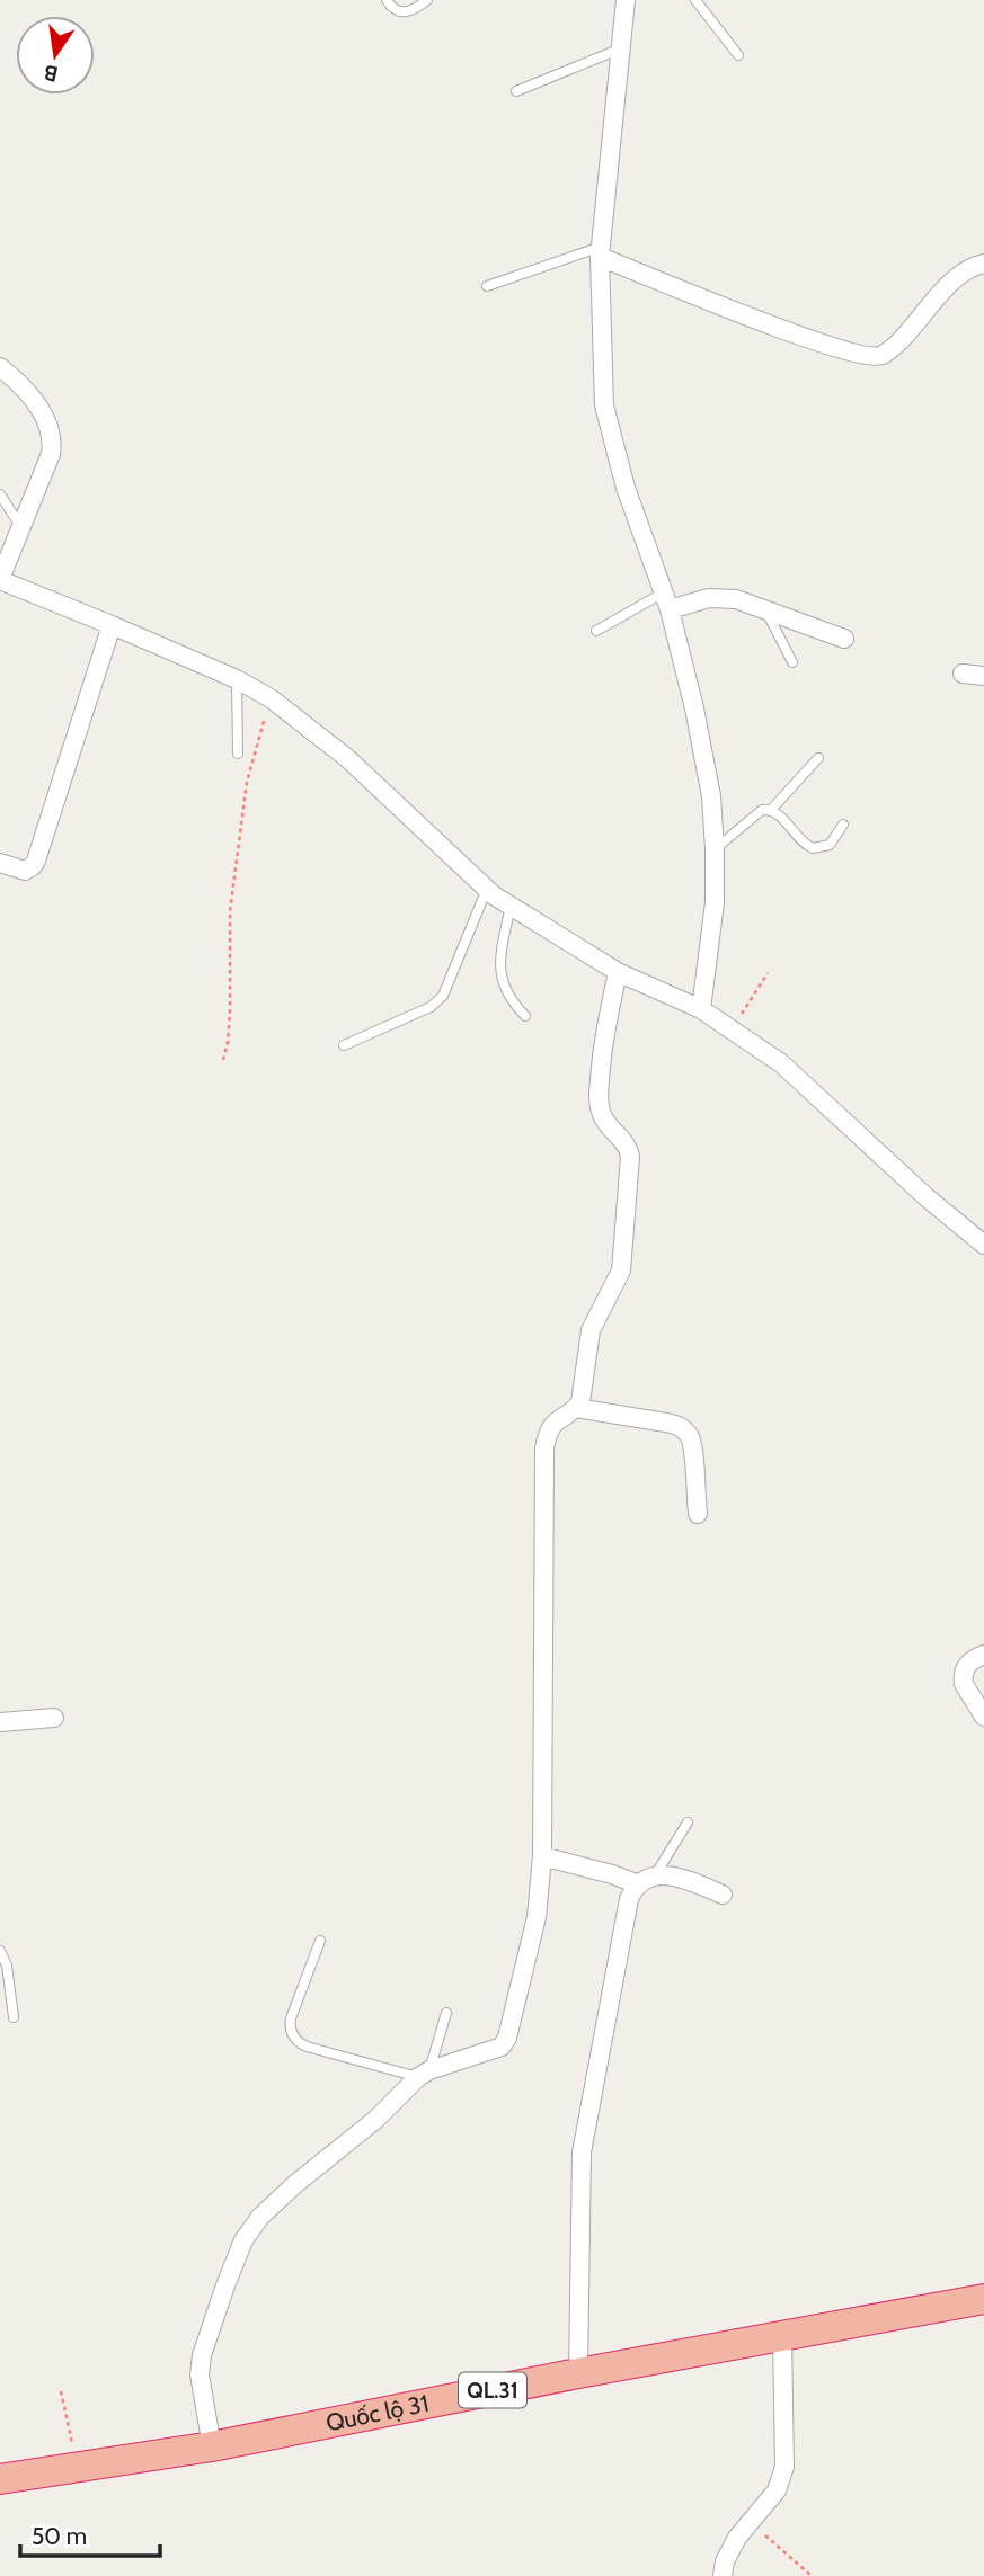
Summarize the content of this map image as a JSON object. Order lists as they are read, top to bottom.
{
  "streets": {
    "highway": ["QL.31", "Quốc lộ 31"]
  },
  "scale_bar": "50 m",
  "north": "bottom"
}
